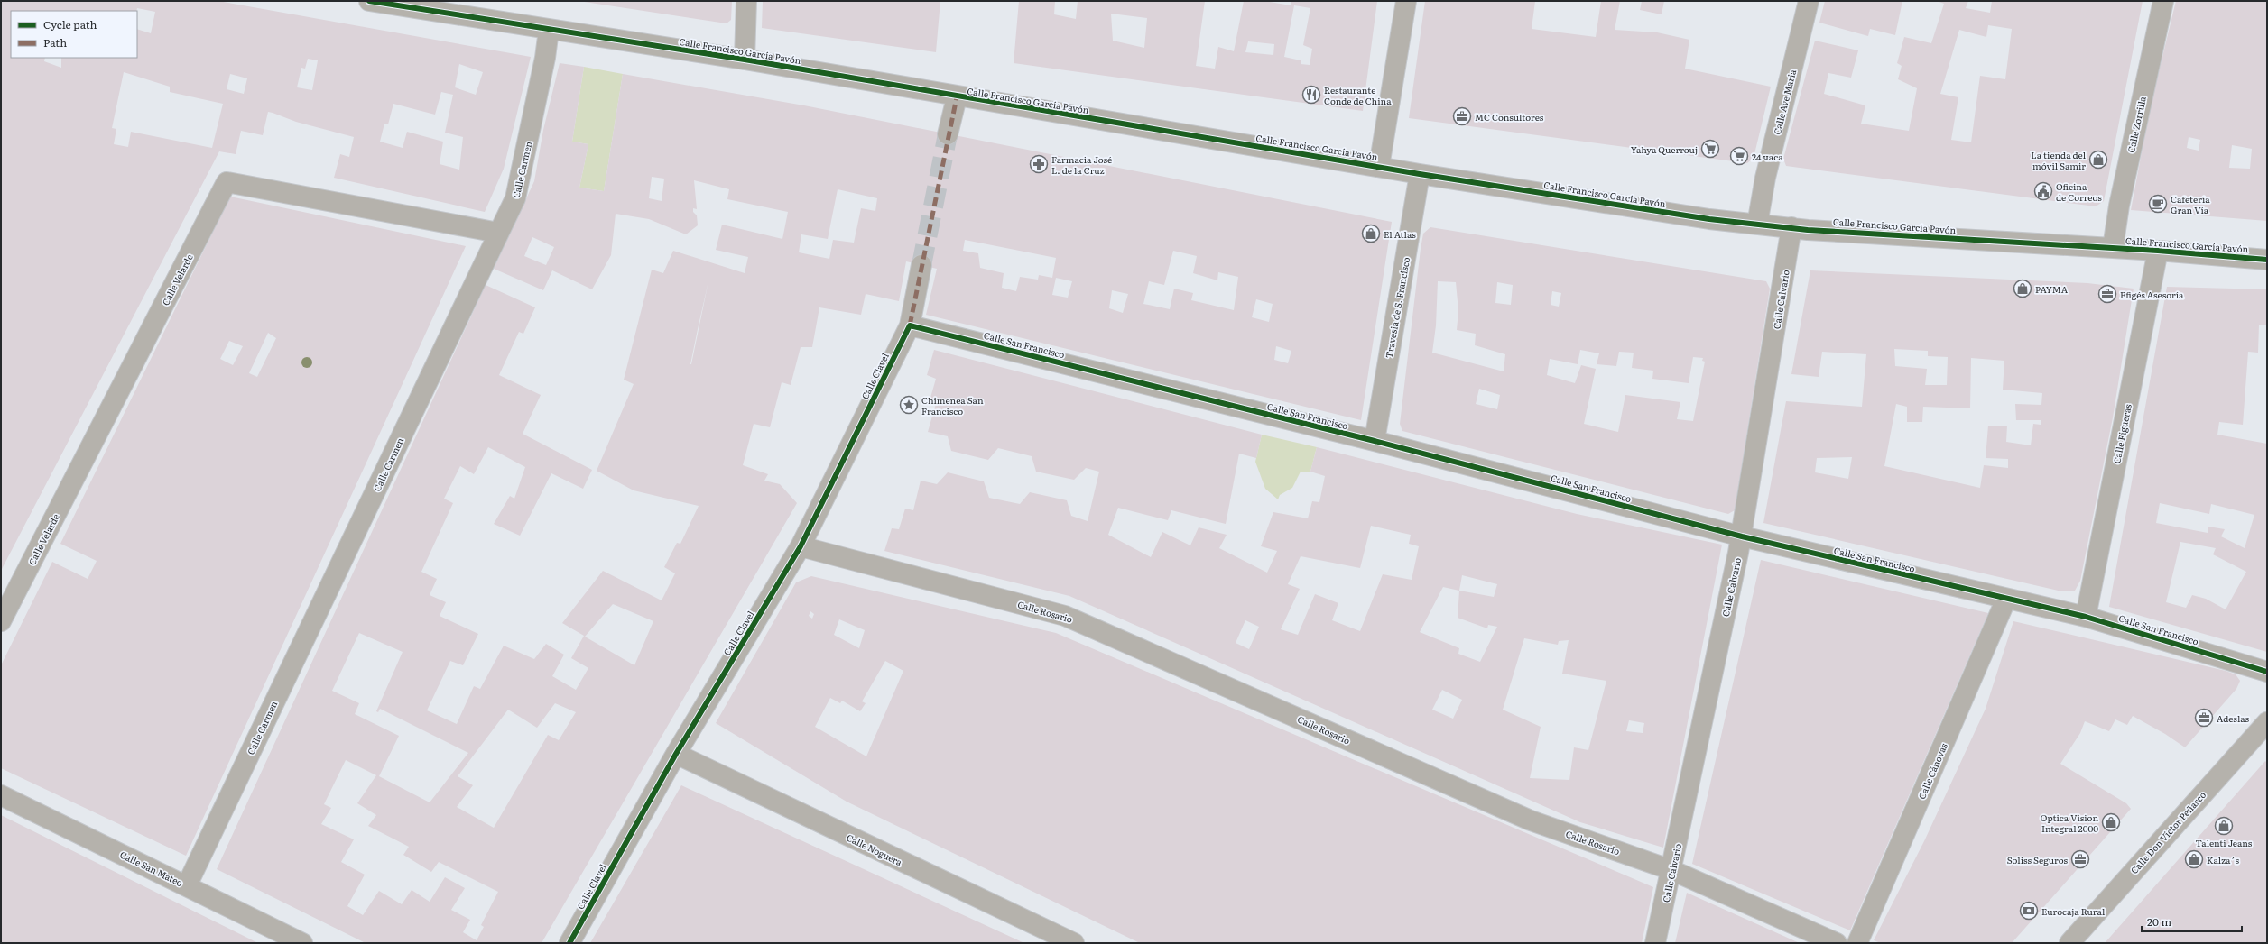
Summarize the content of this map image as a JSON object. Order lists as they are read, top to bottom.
{
  "streets": {
    "street": [
      "Calle Francisco García Pavón",
      "Calle Ave Maria",
      "Calle Zorrilla",
      "Calle Carmen",
      "Calle Velarde",
      "Calle Calvario",
      "Travesia de S. Francisco",
      "Calle San Francisco",
      "Calle Clavel",
      "Calle Figueras",
      "Calle Rosario",
      "Calle Cánovas",
      "Calle Don Víctor Peñasco",
      "Calle Noguera",
      "Calle San Mateo"
    ]
  },
  "crossings": [
    ["Calle Francisco García Pavón", "Calle Ave Maria"],
    ["Calle Francisco García Pavón", "Calle Zorrilla"],
    ["Calle Francisco García Pavón", "Calle Carmen"],
    ["Calle Francisco García Pavón", "Calle Calvario"],
    ["Calle Francisco García Pavón", "Travesia de S. Francisco"],
    ["Calle Francisco García Pavón", "Calle Figueras"],
    ["Calle Carmen", "Calle Velarde"],
    ["Calle Carmen", "Calle San Mateo"],
    ["Calle Calvario", "Calle San Francisco"],
    ["Calle Calvario", "Calle Rosario"],
    ["Travesia de S. Francisco", "Calle San Francisco"],
    ["Calle San Francisco", "Calle Clavel"],
    ["Calle San Francisco", "Calle Figueras"],
    ["Calle San Francisco", "Calle Cánovas"],
    ["Calle Clavel", "Calle Rosario"],
    ["Calle Clavel", "Calle Noguera"]
  ],
  "places": {
    "restaurant": ["Restaurante Conde de China"],
    "office": [
      "MC Consultores",
      "Efigés Asesoría",
      "Adeslas",
      "Soliss Seguros"
    ],
    "supermarket": ["Yahya Querrouj", "24 часа"],
    "shop": [
      "La tienda del móvil Samir",
      "El Atlas",
      "PAYMA",
      "Optica Vision Integral 2000",
      "Talenti Jeans",
      "Kalza´s"
    ],
    "pharmacy": ["Farmacia José L. de la Cruz"],
    "public building": ["Oficina de Correos"],
    "cafe": ["Cafetería Gran Vía"],
    "place": ["Chimenea San Francisco"],
    "bank": ["Eurocaja Rural"]
  },
  "legend": ["Cycle path", "Path"],
  "scale_bar": "20 m"
}
